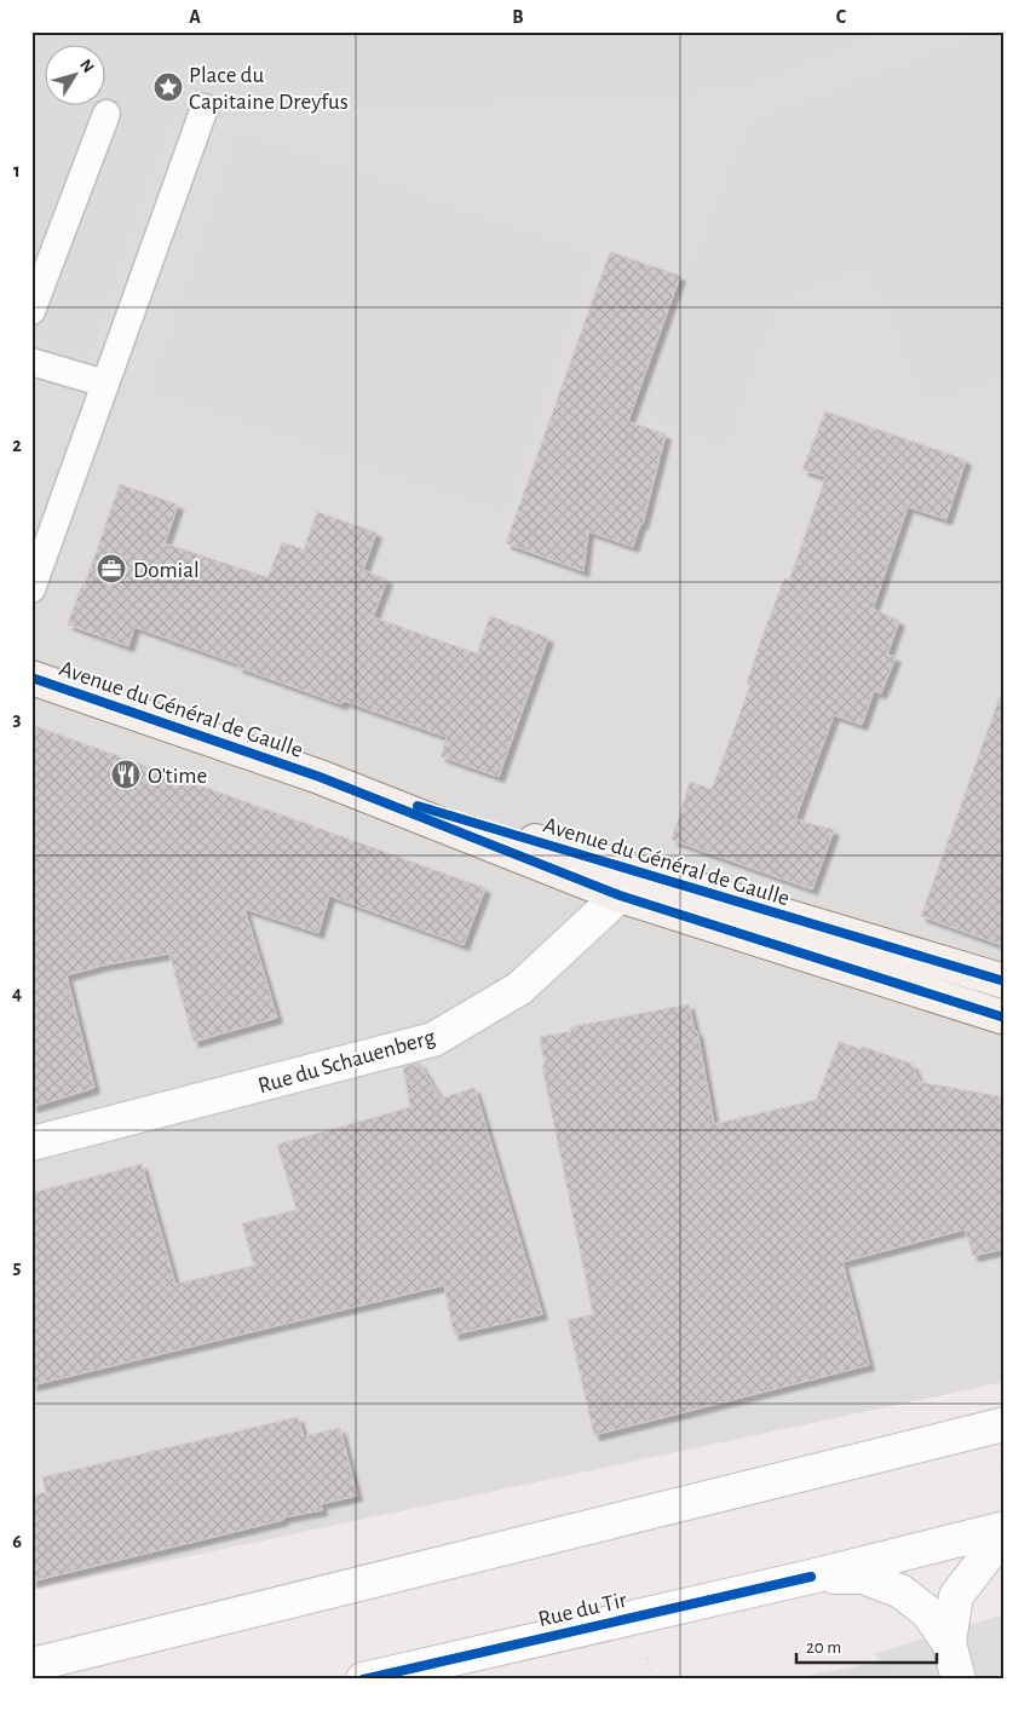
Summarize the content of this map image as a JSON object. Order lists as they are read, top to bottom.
{
  "streets": {
    "main road": ["Avenue du Général de Gaulle"],
    "street": ["Rue du Schauenberg", "Rue du Tir"]
  },
  "crossings": [
    ["Avenue du Général de Gaulle", "Rue du Schauenberg"]
  ],
  "places": {
    "place": ["Place du Capitaine Dreyfus"],
    "office": ["Domial"],
    "restaurant": ["O'time"]
  },
  "scale_bar": "20 m",
  "north": "top right",
  "grid": {
    "columns": ["A", "B", "C"],
    "rows": [
      "1",
      "2",
      "3",
      "4",
      "5",
      "6"
    ]
  }
}
